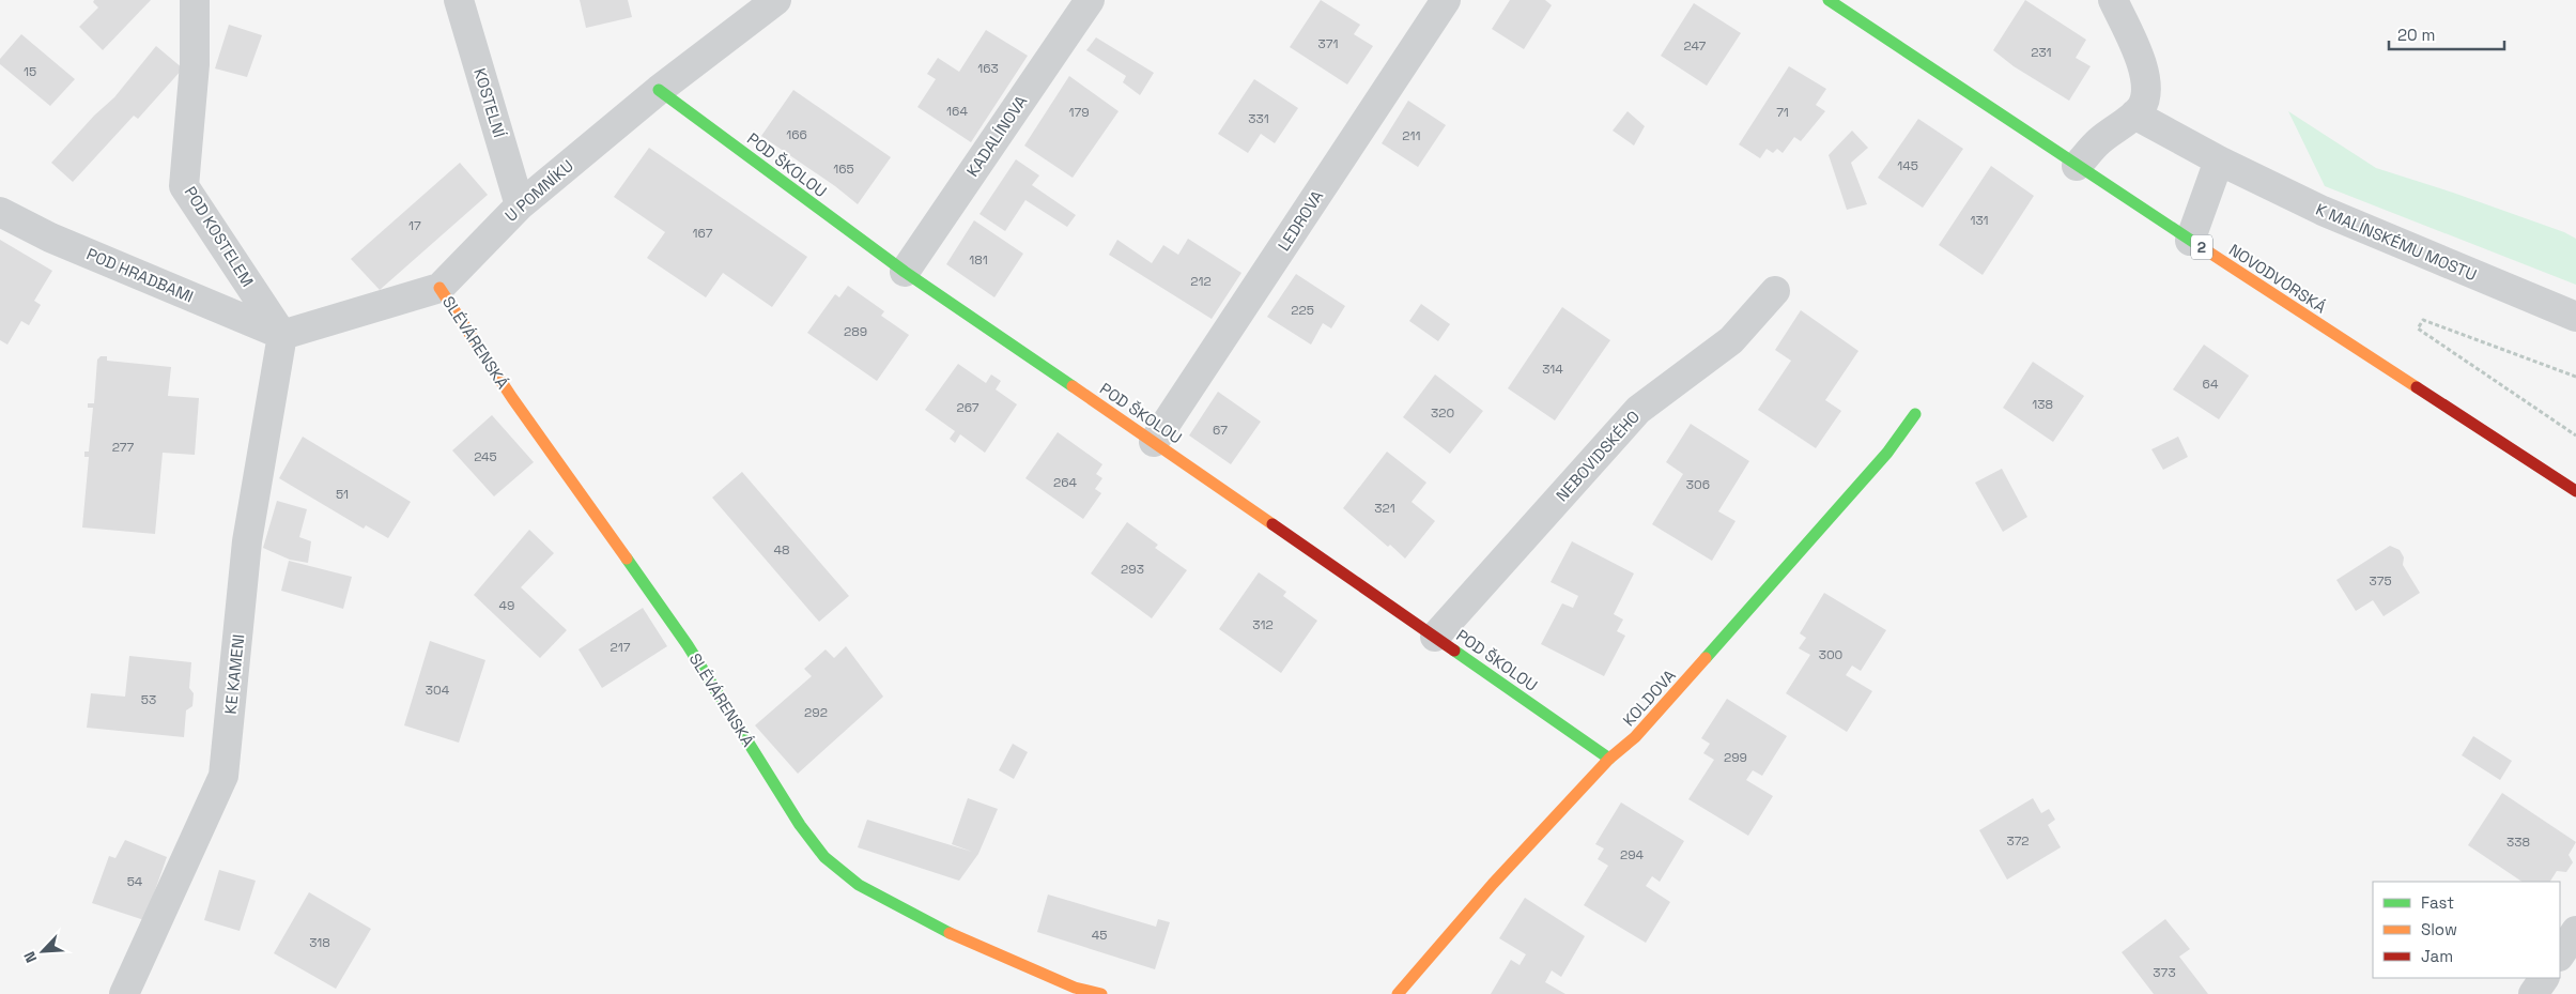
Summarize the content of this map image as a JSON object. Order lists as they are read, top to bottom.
{
  "streets": {
    "street": [
      "KOSTELNÍ",
      "KADALÍNOVA",
      "POD ŠKOLOU",
      "U POMNÍKU",
      "LEDROVA",
      "POD KOSTELEM",
      "K MALÍNSKÉMU MOSTU",
      "2",
      "POD HRADBAMI",
      "NOVODVORSKÁ",
      "SLÉVÁRENSKÁ",
      "NEBOVIDSKÉHO",
      "KE KAMENI",
      "KOLDOVA"
    ]
  },
  "crossings": [
    ["KOSTELNÍ", "U POMNÍKU"],
    ["KADALÍNOVA", "POD ŠKOLOU"],
    ["POD ŠKOLOU", "U POMNÍKU"],
    ["POD ŠKOLOU", "LEDROVA"],
    ["POD ŠKOLOU", "NEBOVIDSKÉHO"],
    ["POD ŠKOLOU", "KOLDOVA"],
    ["U POMNÍKU", "POD KOSTELEM"],
    ["U POMNÍKU", "POD HRADBAMI"],
    ["U POMNÍKU", "SLÉVÁRENSKÁ"],
    ["U POMNÍKU", "KE KAMENI"],
    ["POD KOSTELEM", "POD HRADBAMI"],
    ["POD KOSTELEM", "KE KAMENI"],
    ["POD HRADBAMI", "KE KAMENI"]
  ],
  "house_numbers": [
    "371",
    "247",
    "231",
    "163",
    "15",
    "164",
    "179",
    "71",
    "331",
    "166",
    "211",
    "145",
    "165",
    "131",
    "17",
    "167",
    "181",
    "212",
    "225",
    "289",
    "314",
    "64",
    "138",
    "267",
    "320",
    "67",
    "277",
    "245",
    "264",
    "306",
    "51",
    "321",
    "48",
    "293",
    "375",
    "49",
    "312",
    "217",
    "300",
    "304",
    "53",
    "292",
    "299",
    "372",
    "338",
    "294",
    "54",
    "45",
    "318",
    "373"
  ],
  "legend": ["Fast", "Slow", "Jam"],
  "scale_bar": "20 m",
  "north": "bottom left"
}
